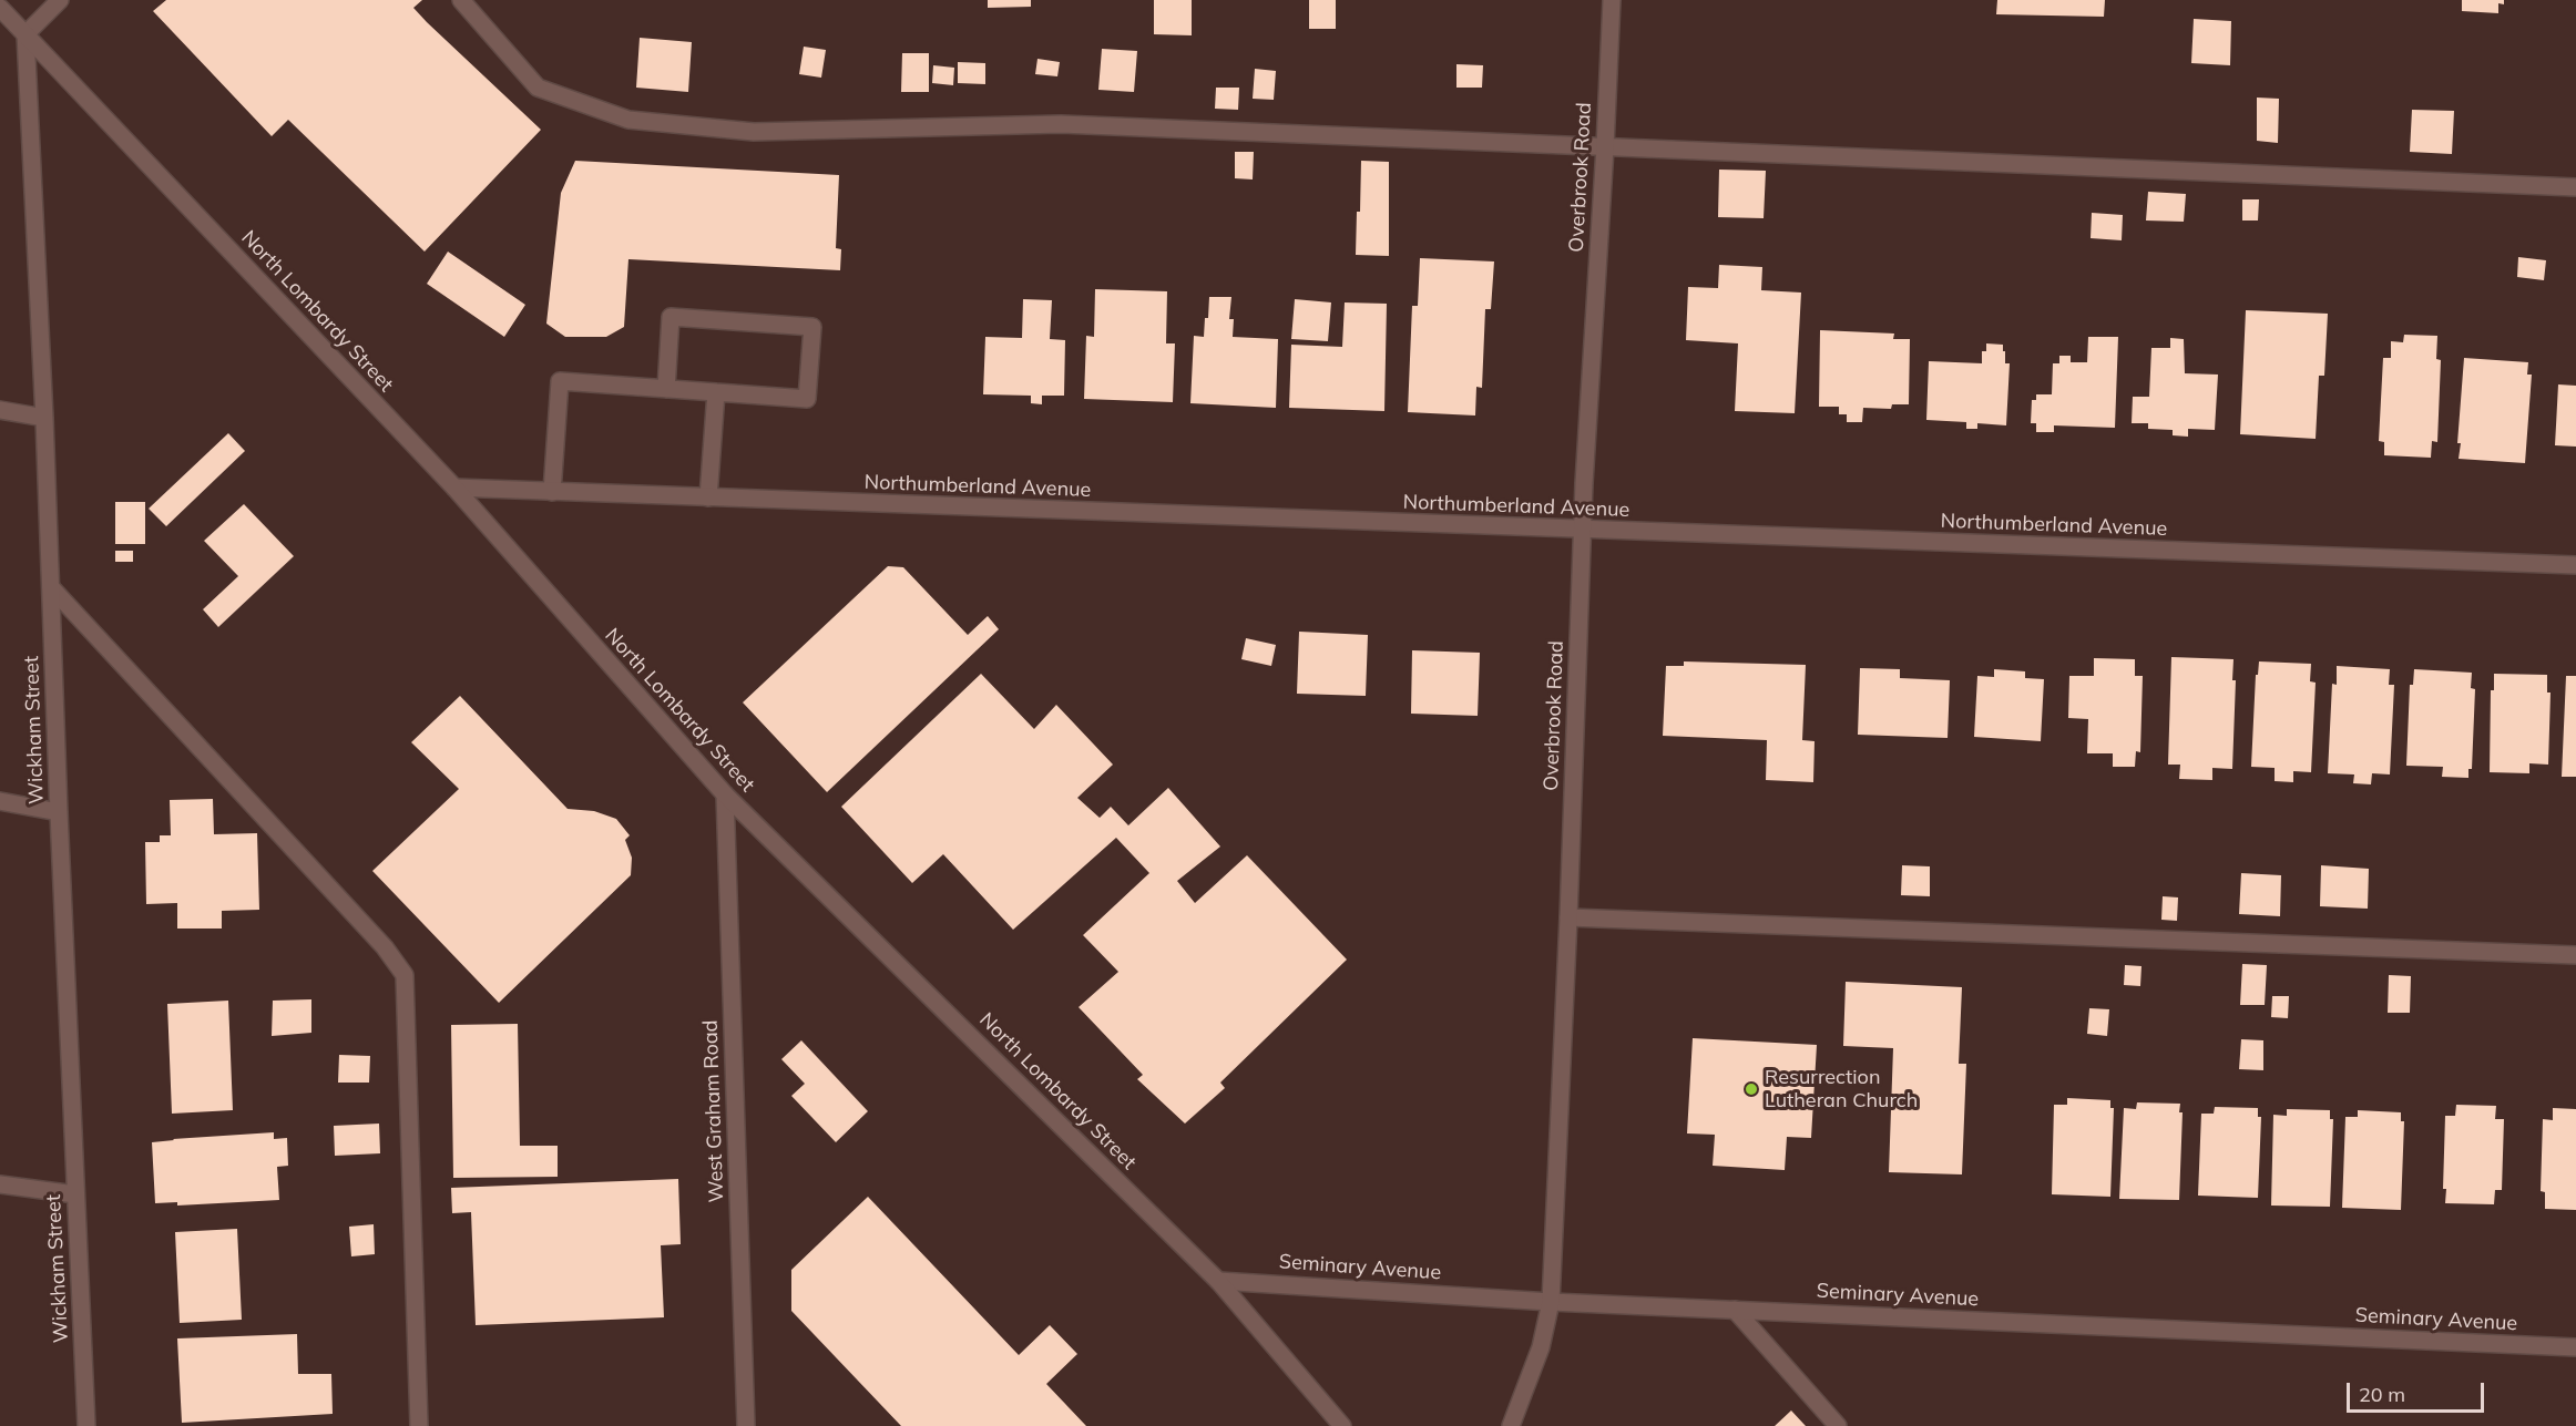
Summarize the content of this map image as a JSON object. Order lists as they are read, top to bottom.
{
  "streets": {
    "street": [
      "Overbrook Road",
      "North Lombardy Street",
      "Northumberland Avenue",
      "Wickham Street",
      "West Graham Road",
      "Seminary Avenue"
    ]
  },
  "crossings": [
    ["Overbrook Road", "Northumberland Avenue"],
    ["Overbrook Road", "Seminary Avenue"],
    ["North Lombardy Street", "Northumberland Avenue"],
    ["North Lombardy Street", "Wickham Street"],
    ["North Lombardy Street", "West Graham Road"],
    ["North Lombardy Street", "Seminary Avenue"]
  ],
  "places": ["Resurrection Lutheran Church"],
  "scale_bar": "20 m"
}
